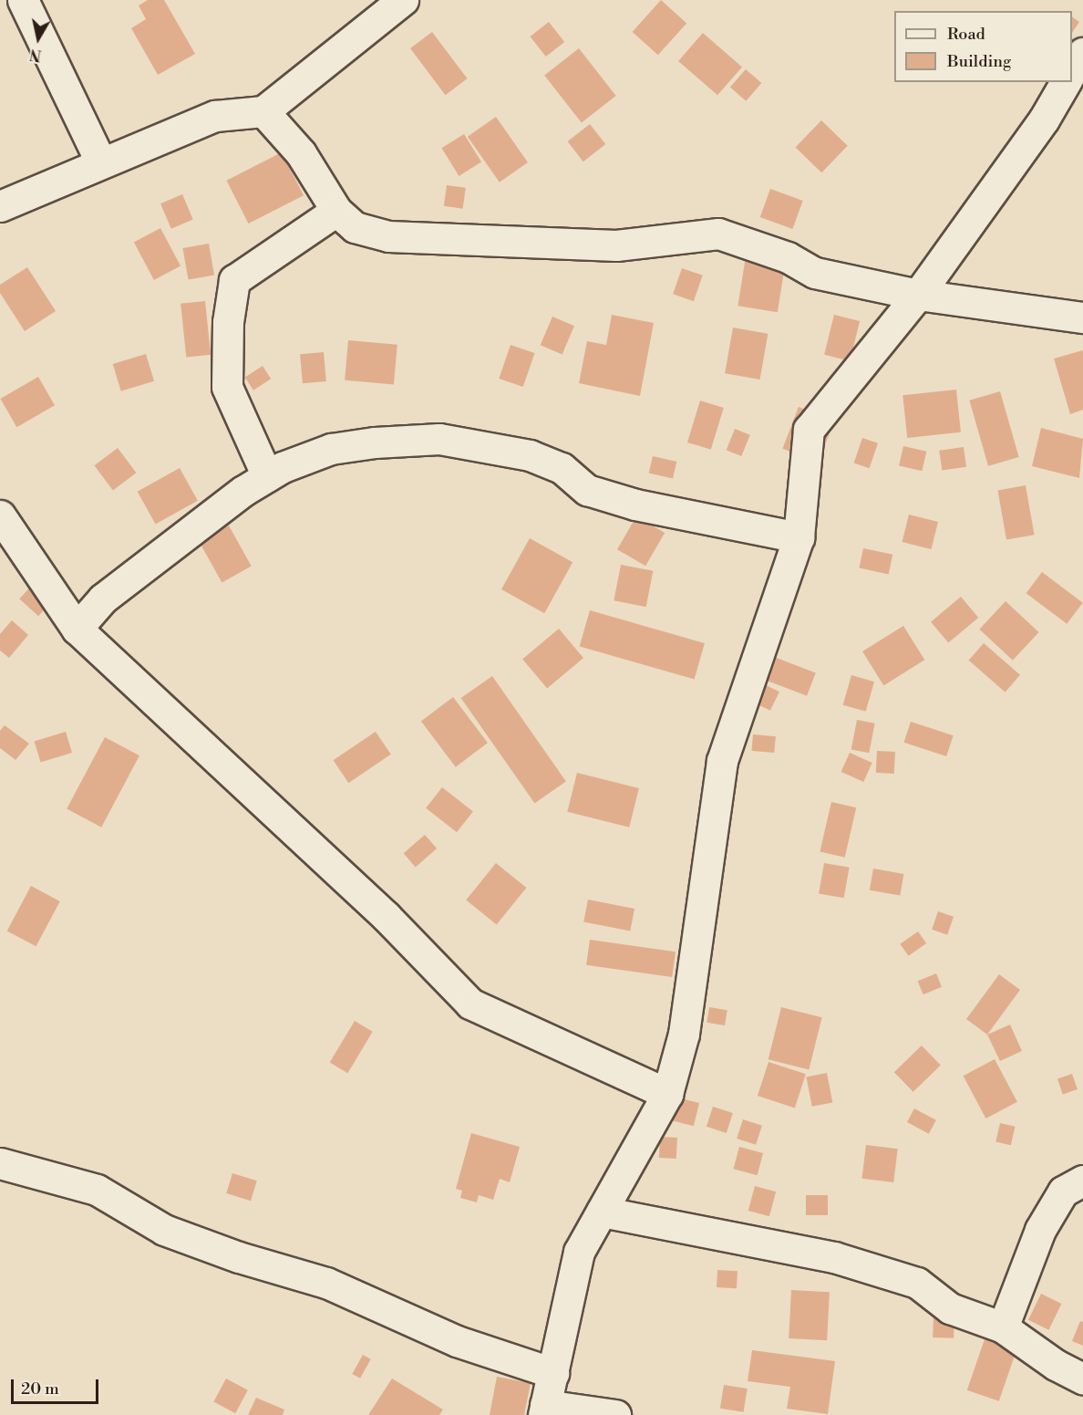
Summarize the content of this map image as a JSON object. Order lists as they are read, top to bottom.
{
  "legend": ["Road", "Building"],
  "scale_bar": "20 m",
  "north": "bottom"
}
